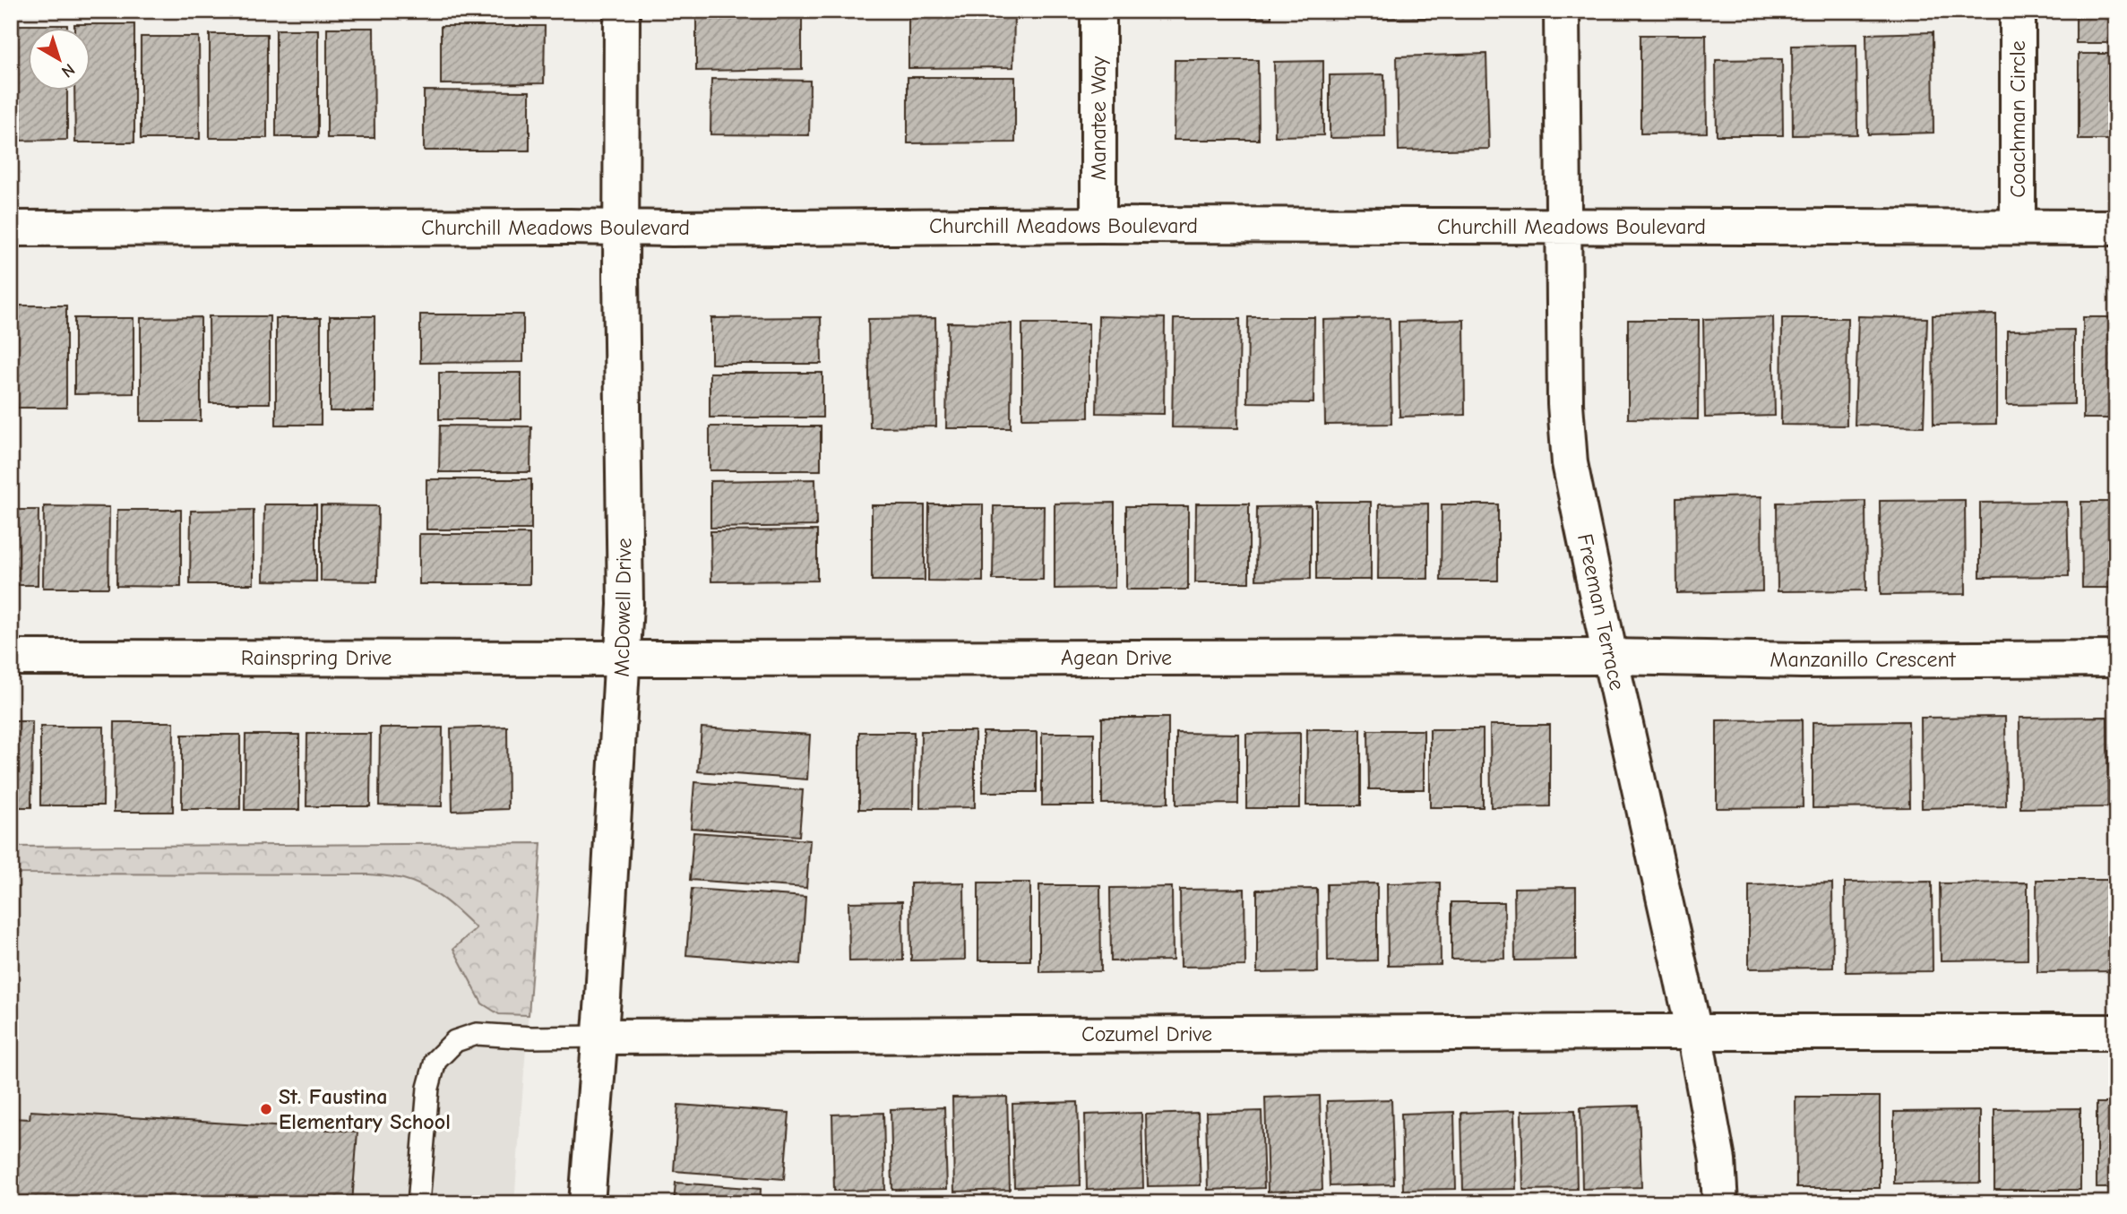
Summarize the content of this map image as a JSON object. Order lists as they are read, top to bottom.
{
  "streets": {
    "street": [
      "Manatee Way",
      "Coachman Circle",
      "Churchill Meadows Boulevard",
      "McDowell Drive",
      "Freeman Terrace",
      "Rainspring Drive",
      "Agean Drive",
      "Manzanillo Crescent",
      "Cozumel Drive"
    ]
  },
  "crossings": [
    ["Manatee Way", "Churchill Meadows Boulevard"],
    ["Coachman Circle", "Churchill Meadows Boulevard"],
    ["Churchill Meadows Boulevard", "McDowell Drive"],
    ["Churchill Meadows Boulevard", "Freeman Terrace"],
    ["McDowell Drive", "Rainspring Drive"],
    ["McDowell Drive", "Agean Drive"],
    ["McDowell Drive", "Cozumel Drive"],
    ["Freeman Terrace", "Agean Drive"],
    ["Freeman Terrace", "Manzanillo Crescent"],
    ["Freeman Terrace", "Cozumel Drive"],
    ["Rainspring Drive", "Agean Drive"],
    ["Agean Drive", "Manzanillo Crescent"]
  ],
  "places": ["St. Faustina Elementary School"],
  "north": "bottom right"
}
